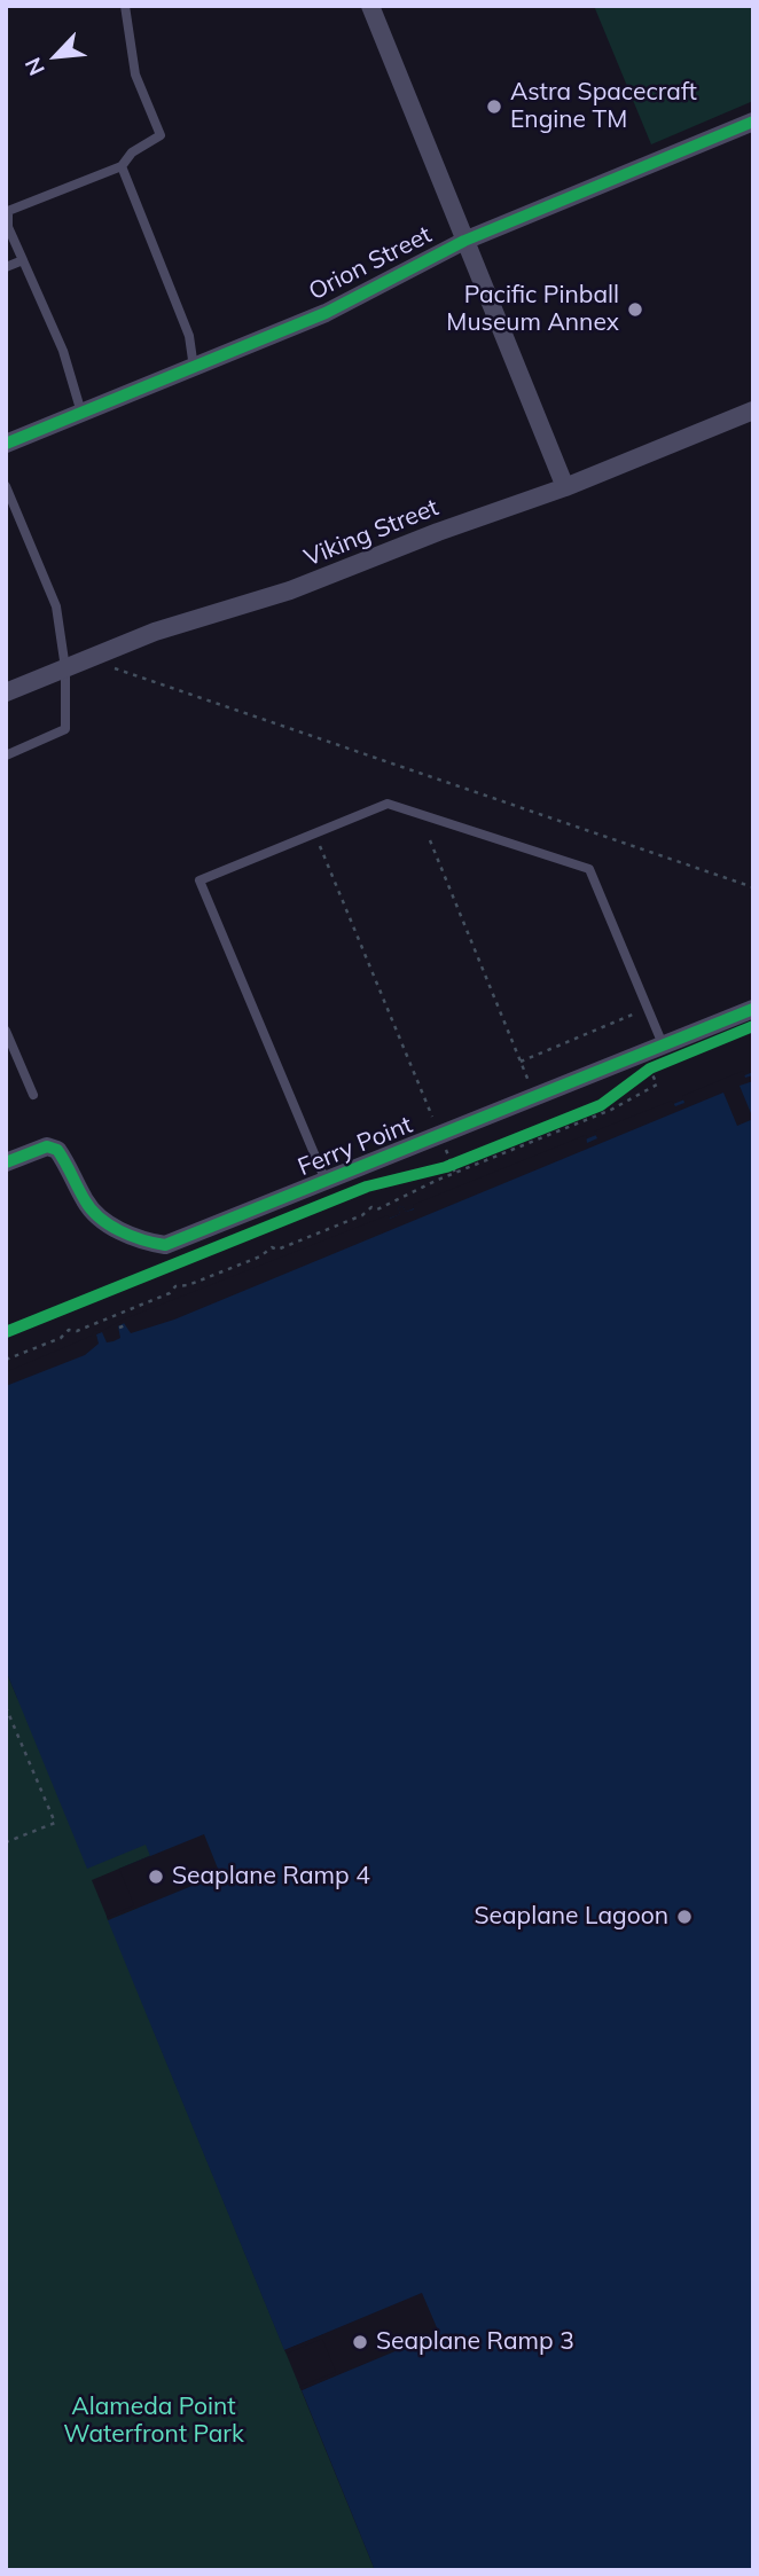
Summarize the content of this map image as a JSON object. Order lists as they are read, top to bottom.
{
  "streets": {
    "street": ["Orion Street", "Viking Street", "Ferry Point"]
  },
  "parks": ["Alameda Point Waterfront Park"],
  "places": [
    "Astra Spacecraft Engine TM",
    "Pacific Pinball Museum Annex",
    "Seaplane Ramp 4",
    "Seaplane Lagoon",
    "Seaplane Ramp 3"
  ],
  "north": "bottom left"
}
